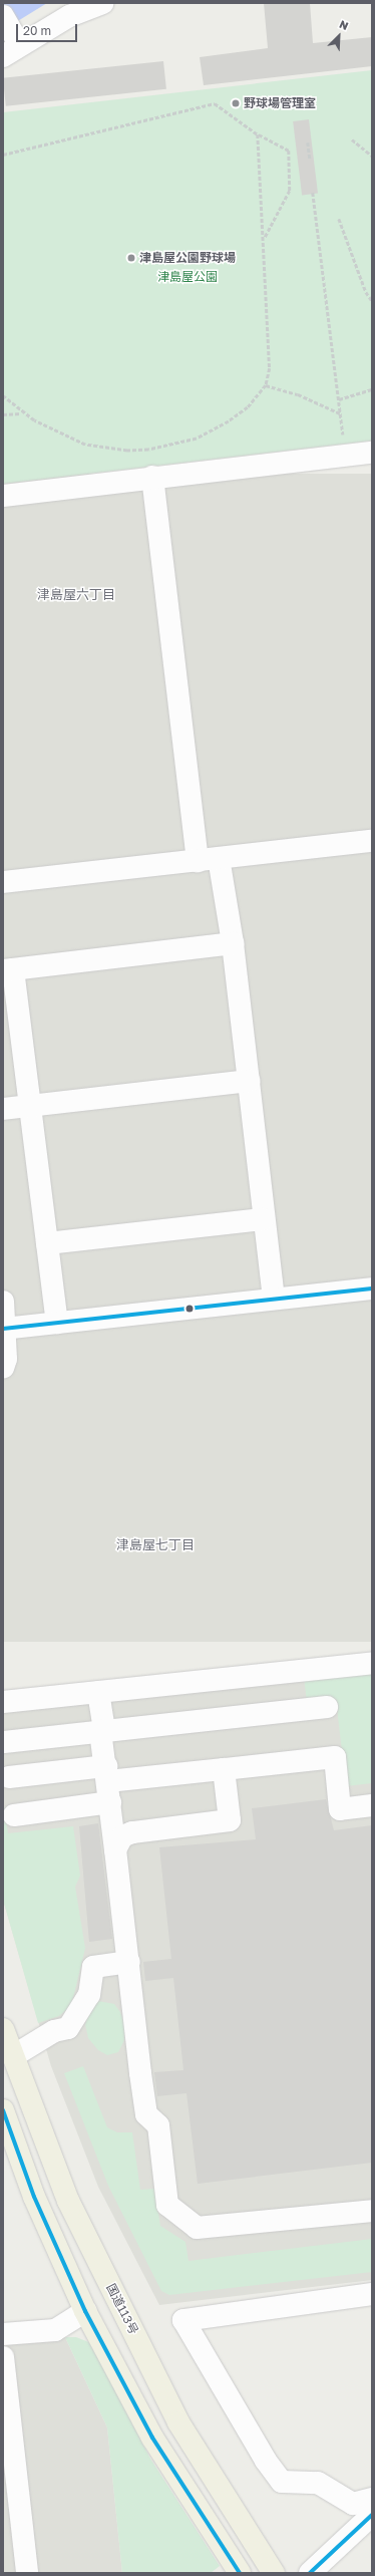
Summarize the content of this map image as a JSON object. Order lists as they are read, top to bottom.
{
  "streets": {
    "highway": ["国道113号"]
  },
  "districts": ["津島屋六丁目", "津島屋七丁目"],
  "parks": ["津島屋公園"],
  "places": ["野球場管理室", "津島屋公園野球場"],
  "scale_bar": "20 m",
  "north": "top right"
}
